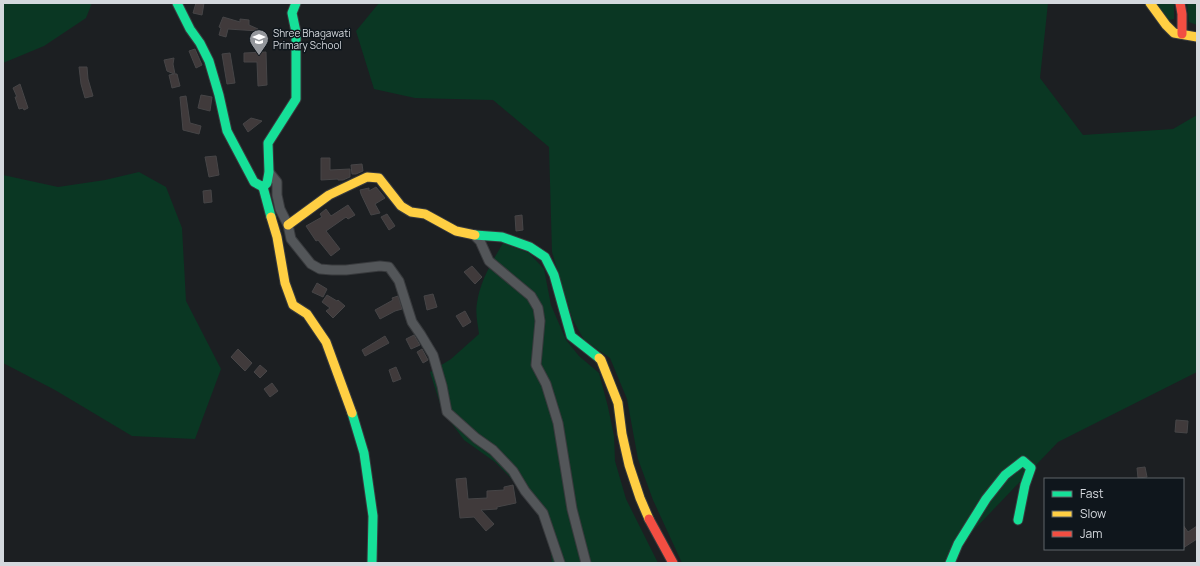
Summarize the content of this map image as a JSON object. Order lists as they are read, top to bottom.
{
  "places": {
    "school or university": ["Shree Bhagawati Primary School"]
  },
  "legend": ["Fast", "Slow", "Jam"]
}
